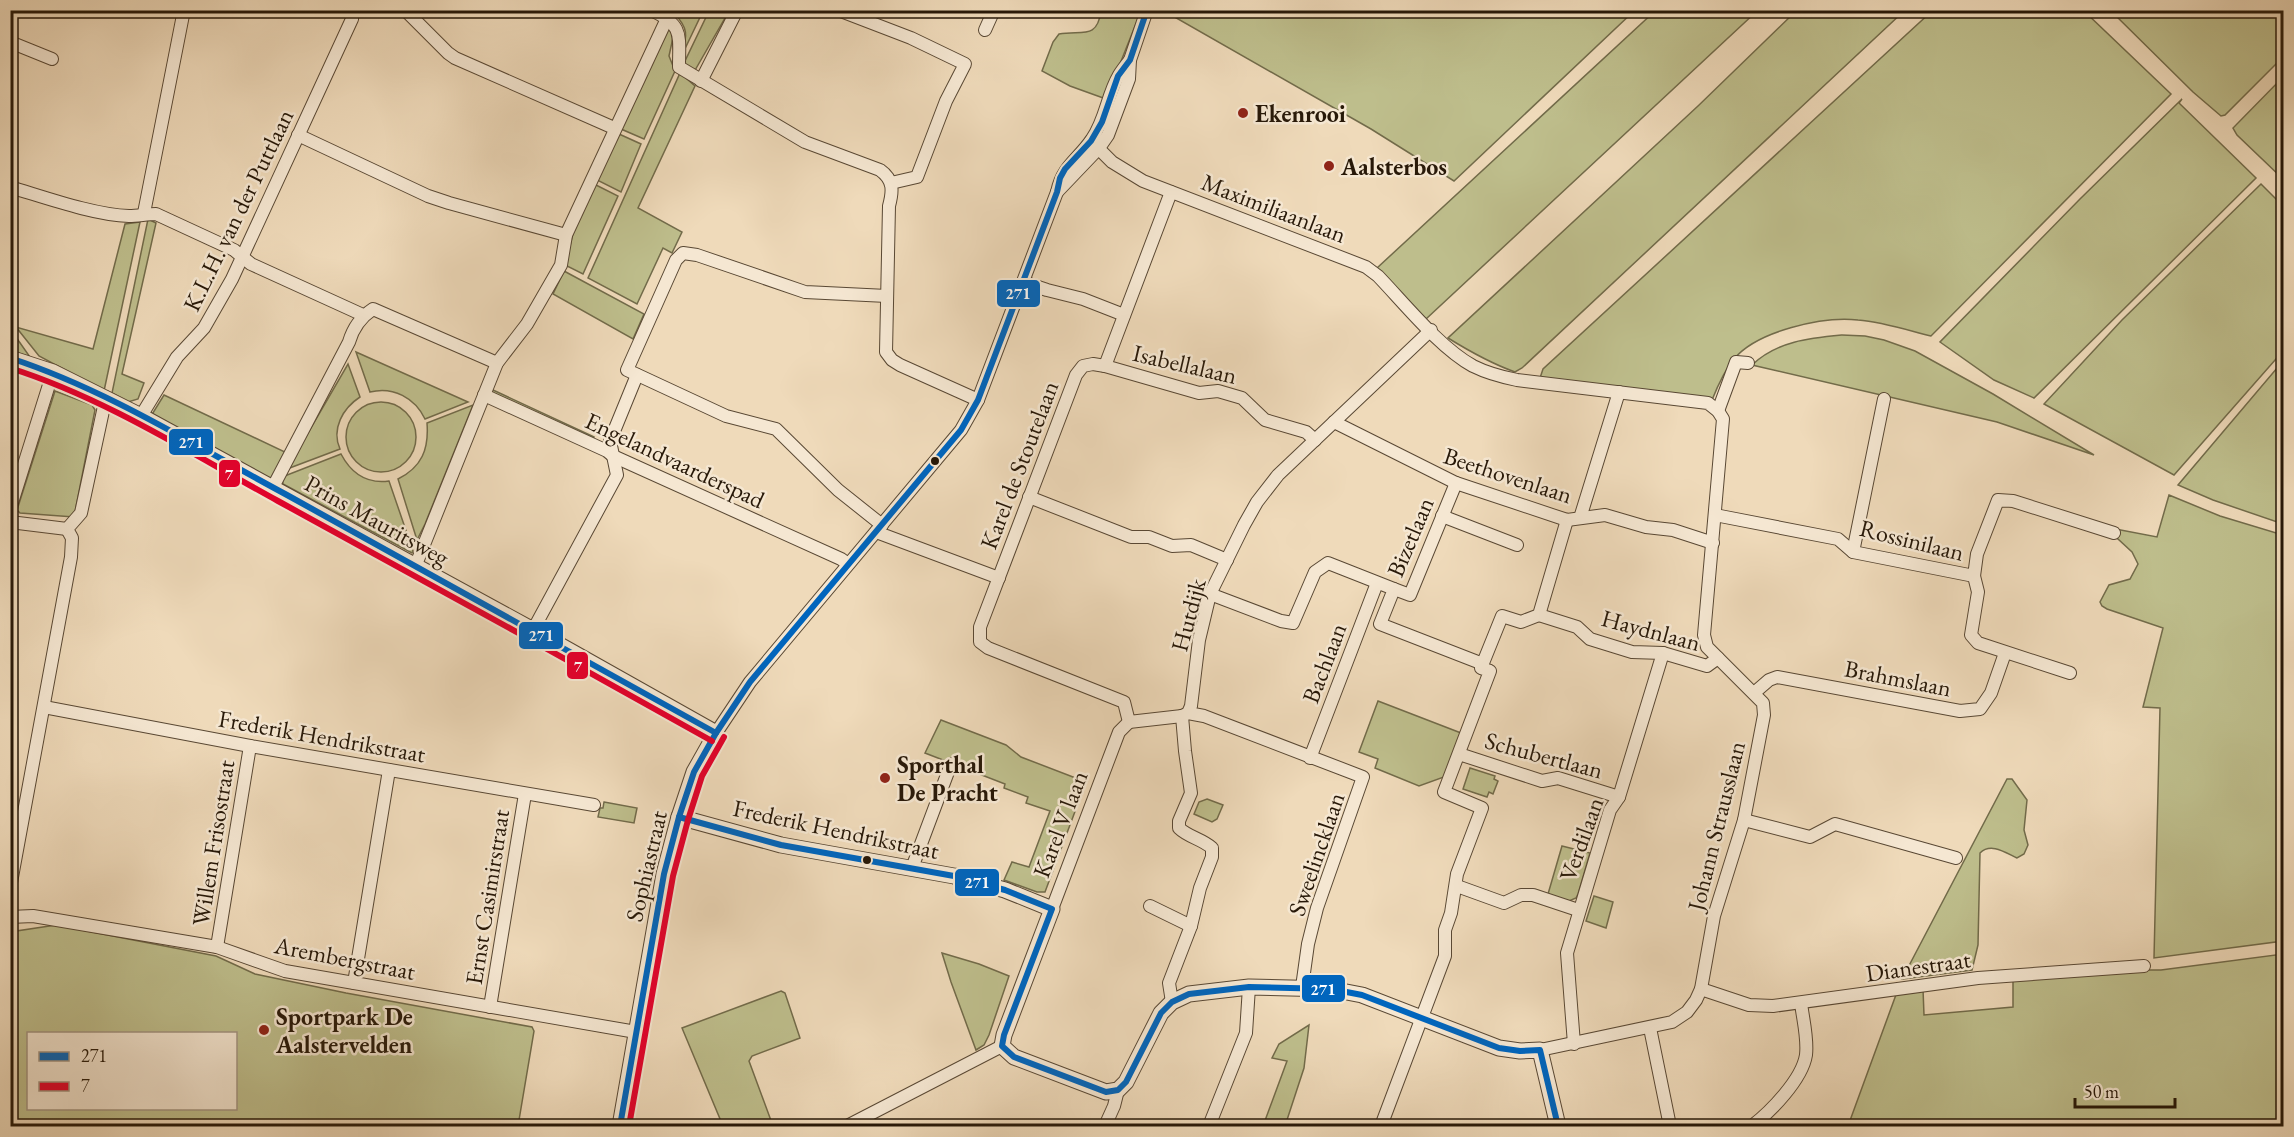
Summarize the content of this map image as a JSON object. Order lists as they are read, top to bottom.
{
  "streets": {
    "street": [
      "Maximiliaanlaan",
      "K.L.H. van der Puttlaan",
      "Isabellalaan",
      "Engelandvaarderspad",
      "Karel de Stoutelaan",
      "Beethovenlaan",
      "Prins Mauritsweg",
      "Bizetlaan",
      "Rossinilaan",
      "Hutdijk",
      "Haydnlaan",
      "Bachlaan",
      "Brahmslaan",
      "Frederik Hendrikstraat",
      "Schubertlaan",
      "Karel V laan",
      "Johann Strausslaan",
      "Verdilaan",
      "Willem Frisostraat",
      "Sweelincklaan",
      "Sophiastraat",
      "Ernst Casimirstraat",
      "Arembergstraat",
      "Dianestraat"
    ]
  },
  "crossings": [
    ["Maximiliaanlaan", "Hutdijk"],
    ["Maximiliaanlaan", "Sophiastraat"],
    ["K.L.H. van der Puttlaan", "Prins Mauritsweg"],
    ["Isabellalaan", "Karel de Stoutelaan"],
    ["Isabellalaan", "Hutdijk"],
    ["Engelandvaarderspad", "Sophiastraat"],
    ["Karel de Stoutelaan", "Karel V laan"],
    ["Beethovenlaan", "Bizetlaan"],
    ["Beethovenlaan", "Hutdijk"],
    ["Beethovenlaan", "Johann Strausslaan"],
    ["Prins Mauritsweg", "Sophiastraat"],
    ["Rossinilaan", "Johann Strausslaan"],
    ["Hutdijk", "Sweelincklaan"],
    ["Haydnlaan", "Johann Strausslaan"],
    ["Haydnlaan", "Verdilaan"],
    ["Bachlaan", "Sweelincklaan"],
    ["Brahmslaan", "Johann Strausslaan"],
    ["Frederik Hendrikstraat", "Karel V laan"],
    ["Frederik Hendrikstraat", "Willem Frisostraat"],
    ["Frederik Hendrikstraat", "Sophiastraat"],
    ["Frederik Hendrikstraat", "Ernst Casimirstraat"],
    ["Schubertlaan", "Verdilaan"],
    ["Johann Strausslaan", "Verdilaan"],
    ["Johann Strausslaan", "Dianestraat"],
    ["Willem Frisostraat", "Arembergstraat"],
    ["Sophiastraat", "Arembergstraat"],
    ["Ernst Casimirstraat", "Arembergstraat"]
  ],
  "places": [
    "Ekenrooi",
    "Aalsterbos",
    "Sporthal De Pracht",
    "Sportpark De Aalstervelden"
  ],
  "lines": ["transit line 271", "transit line 7"],
  "legend": ["271", "7"],
  "scale_bar": "50 m"
}
